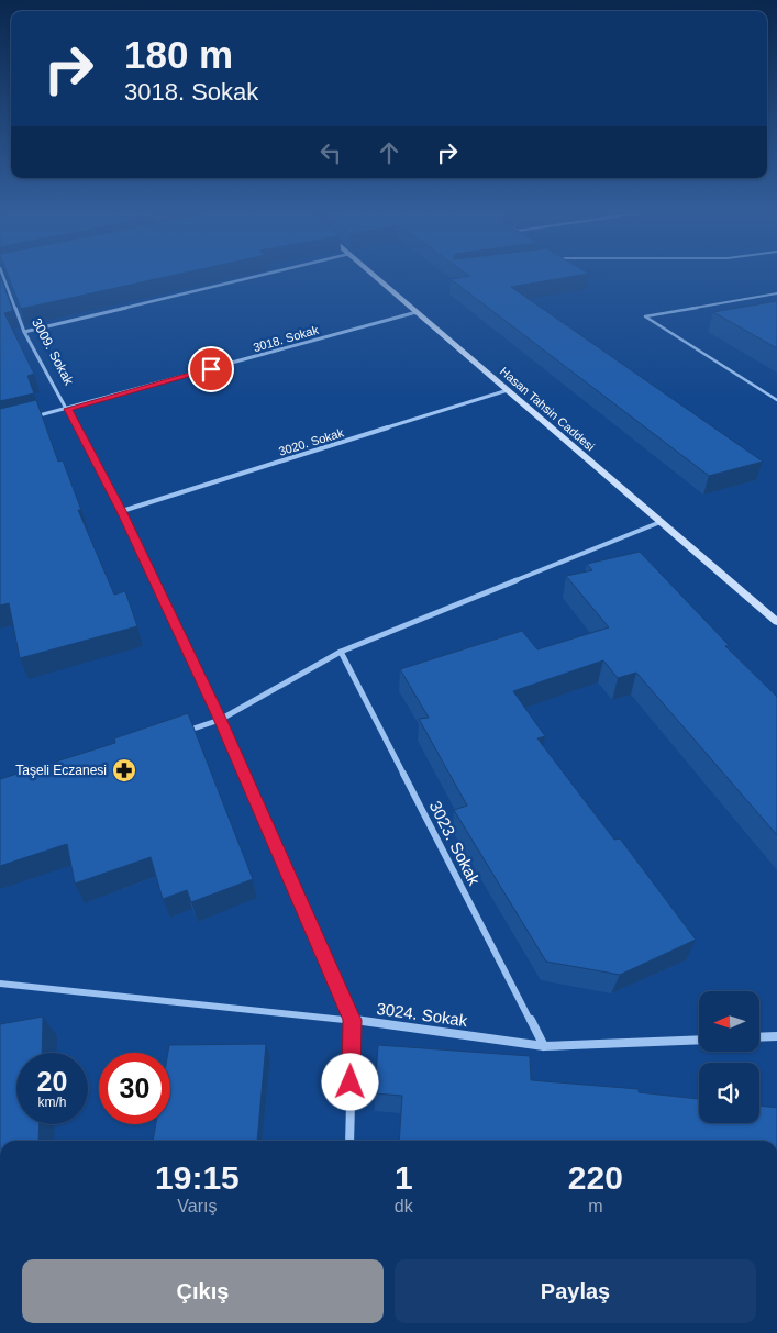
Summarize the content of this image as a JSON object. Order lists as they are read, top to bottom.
{
  "streets": {
    "street": [
      "3018. Sokak",
      "3009. Sokak",
      "Hasan Tahsin Caddesi",
      "3020. Sokak",
      "3023. Sokak",
      "3024. Sokak"
    ]
  },
  "crossings": [
    ["3018. Sokak", "3009. Sokak"],
    ["3018. Sokak", "Hasan Tahsin Caddesi"],
    ["3009. Sokak", "3020. Sokak"],
    ["3009. Sokak", "3024. Sokak"],
    ["Hasan Tahsin Caddesi", "3020. Sokak"],
    ["3023. Sokak", "3024. Sokak"]
  ],
  "places": {
    "pharmacy": ["Taşeli Eczanesi"]
  },
  "north": "left",
  "page": {
    "turn": ["180 m", "3018. Sokak"],
    "speed": "20 km/h",
    "limit": "30",
    "eta": [
      "19:15",
      "Varış",
      "1",
      "dk",
      "220",
      "m"
    ],
    "buttons": ["Çıkış", "Paylaş"]
  }
}
